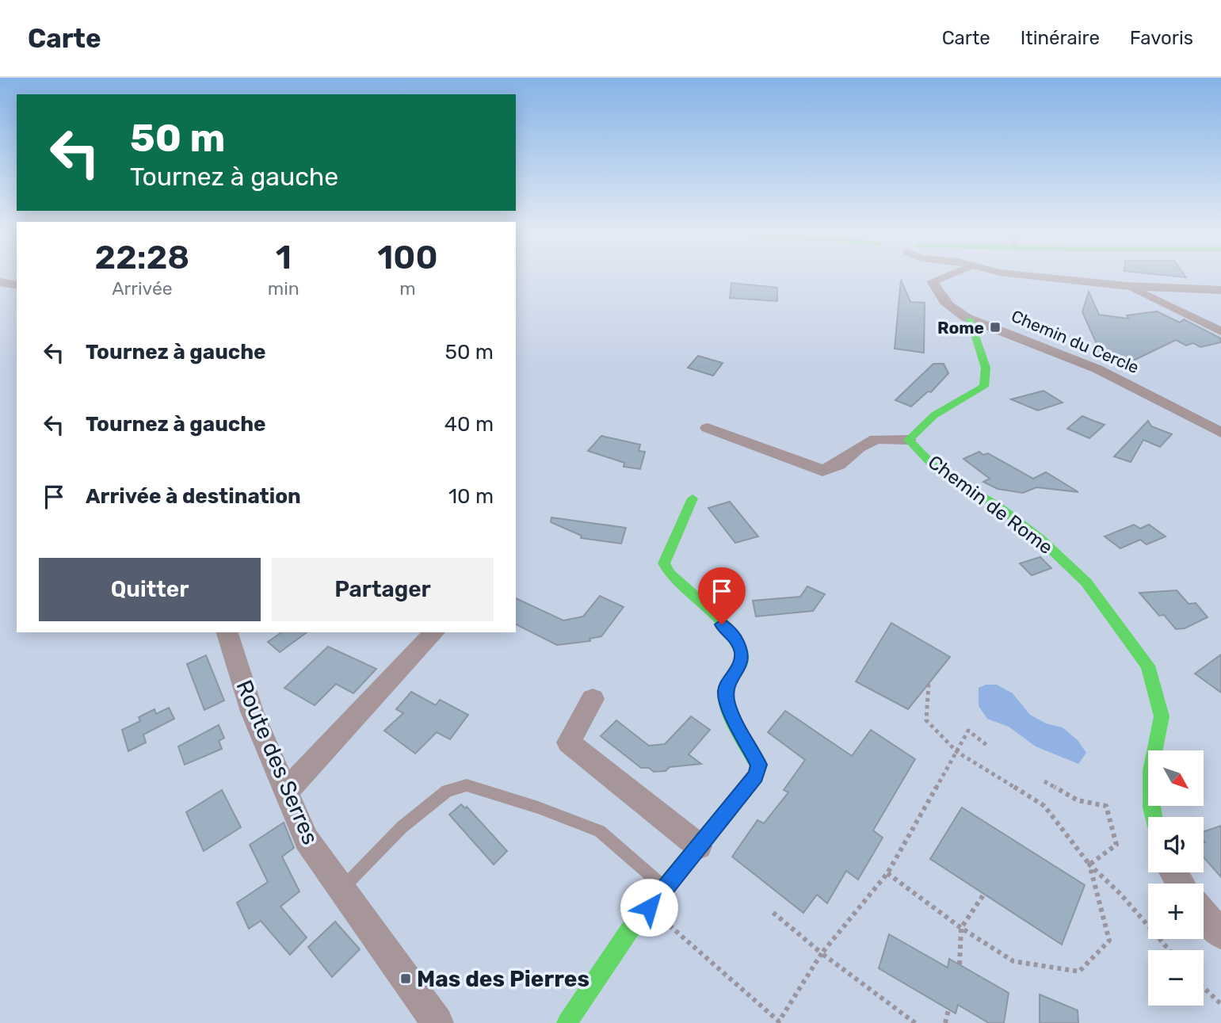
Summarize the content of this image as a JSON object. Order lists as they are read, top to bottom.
{
  "streets": {
    "street": ["Chemin du Cercle", "Chemin de Rome", "Route des Serres"]
  },
  "crossings": [
    ["Chemin du Cercle", "Chemin de Rome"]
  ],
  "places": {
    "transit": ["Rome", "Mas des Pierres"]
  },
  "north": "bottom right",
  "page": {
    "header": "Carte",
    "nav": ["Carte", "Itinéraire", "Favoris"],
    "turn": ["50 m", "Tournez à gauche"],
    "eta": [
      "22:28",
      "Arrivée",
      "1",
      "min",
      "100",
      "m"
    ],
    "list": [
      {
        "name": "Tournez à gauche",
        "value": "50 m"
      },
      {
        "name": "Tournez à gauche",
        "value": "40 m"
      },
      {
        "name": "Arrivée à destination",
        "value": "10 m"
      }
    ],
    "buttons": ["Quitter", "Partager"],
    "map_buttons": ["+", "−"]
  }
}
